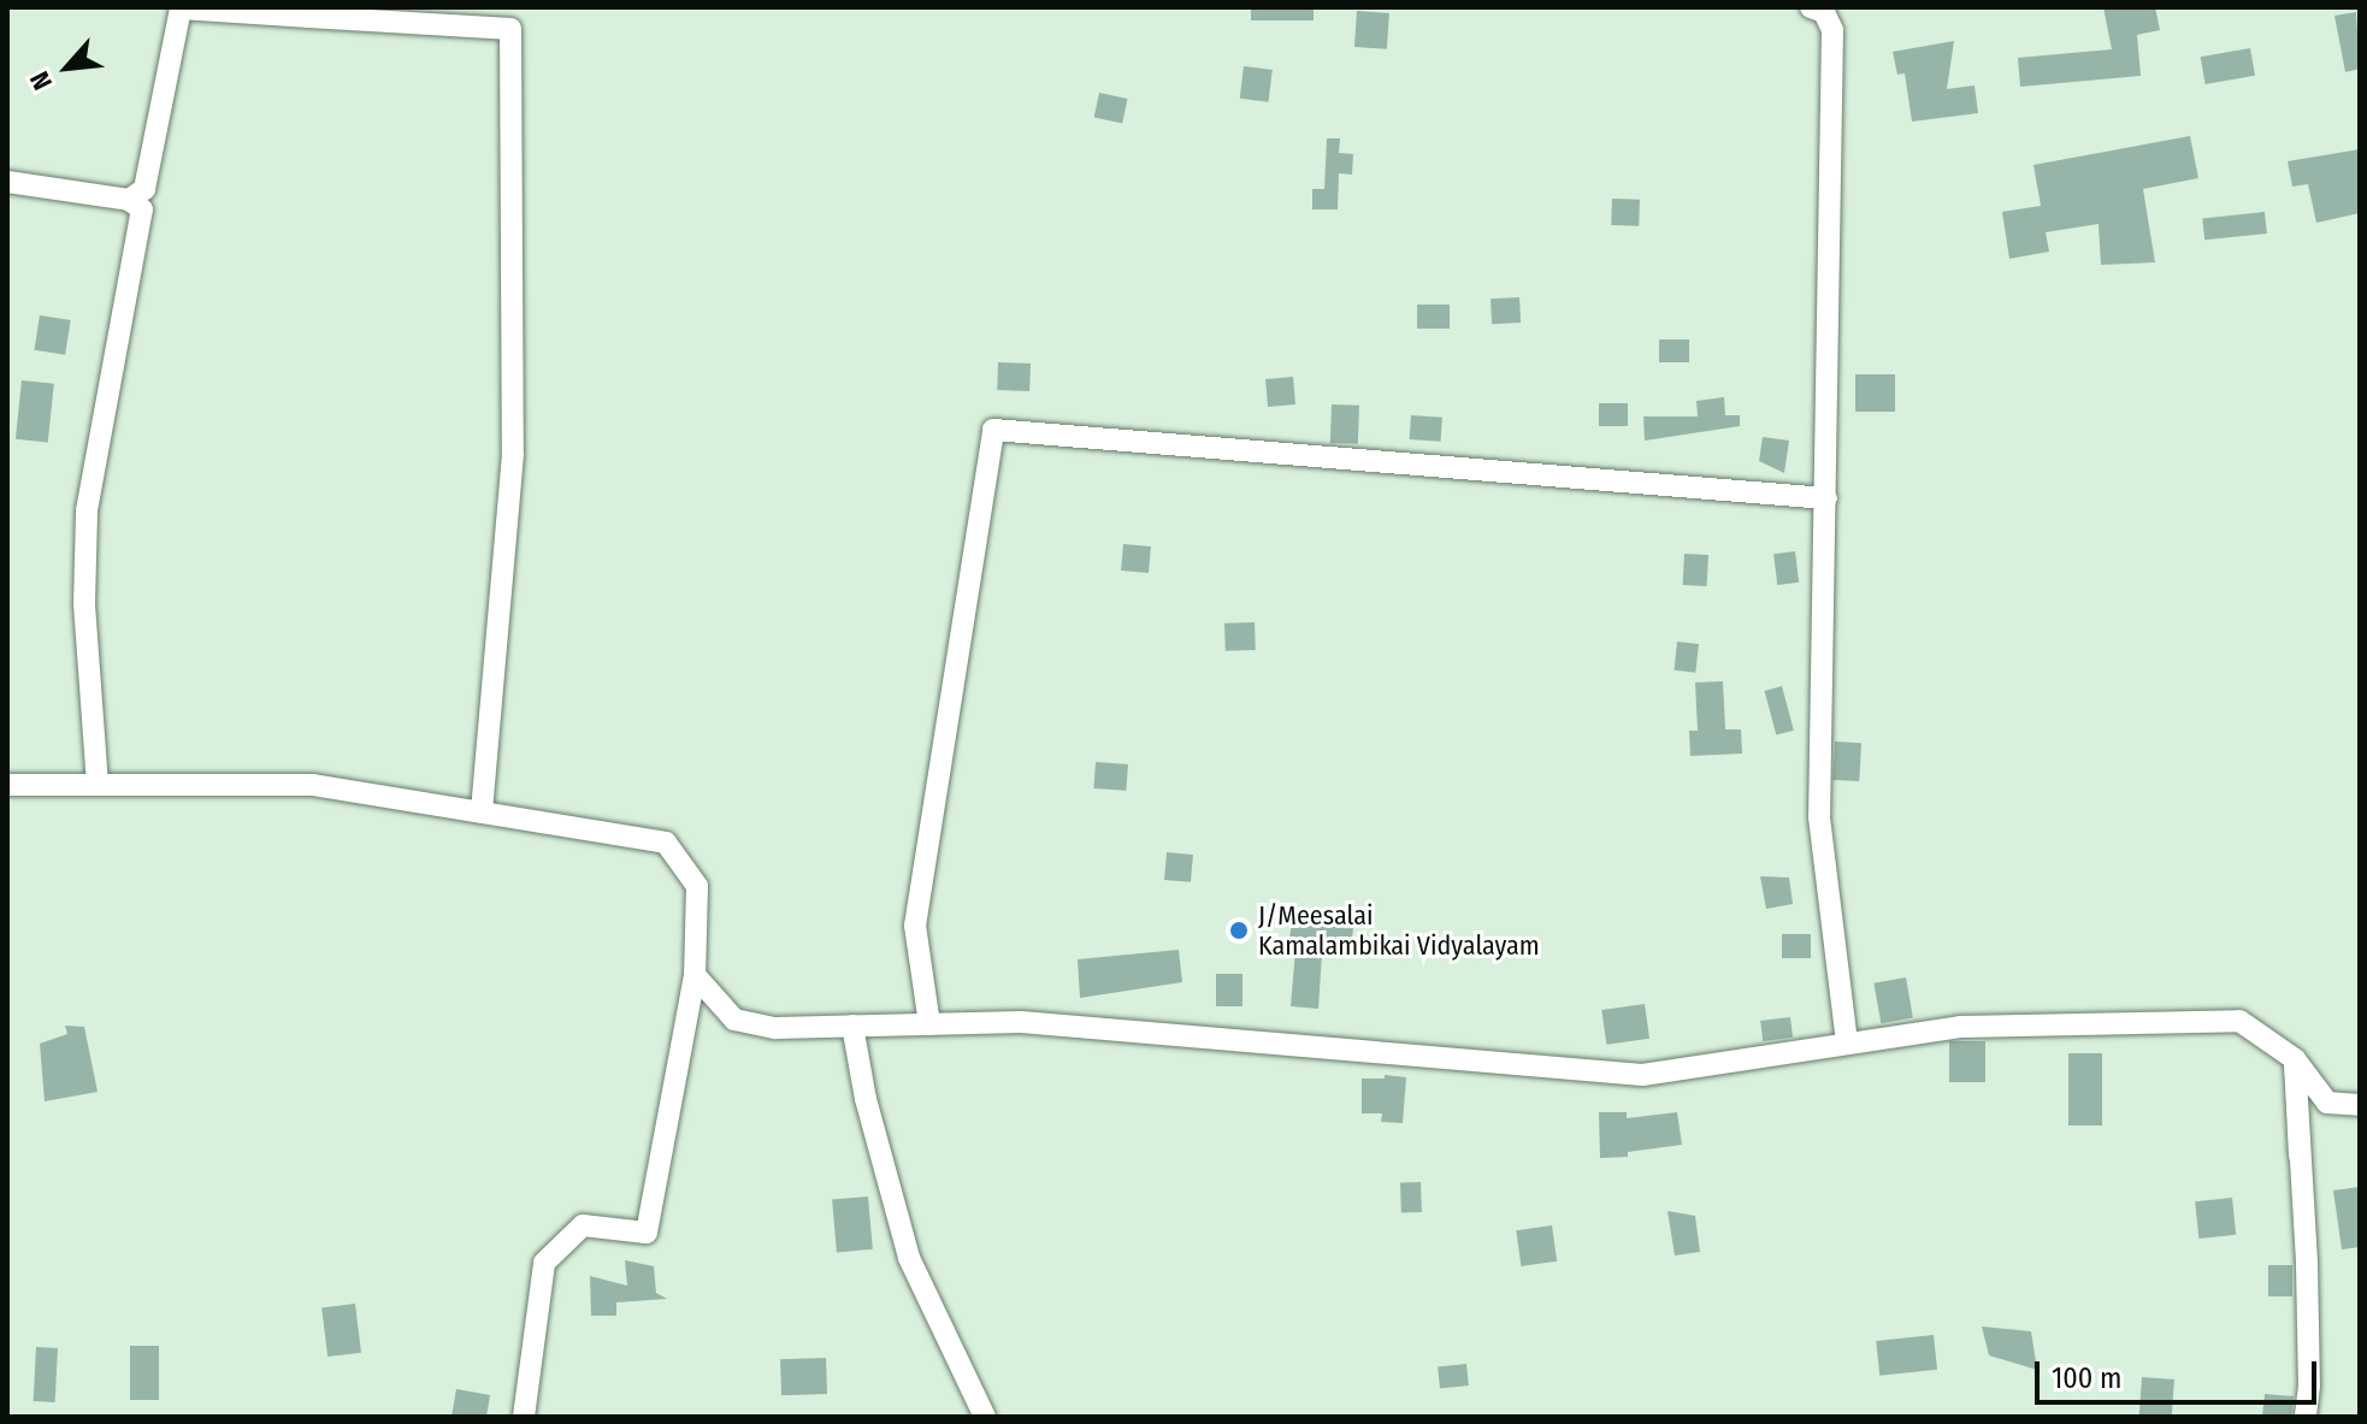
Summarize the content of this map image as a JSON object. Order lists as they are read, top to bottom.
{
  "places": ["J/Meesalai Kamalambikai Vidyalayam"],
  "scale_bar": "100 m",
  "north": "bottom left"
}
